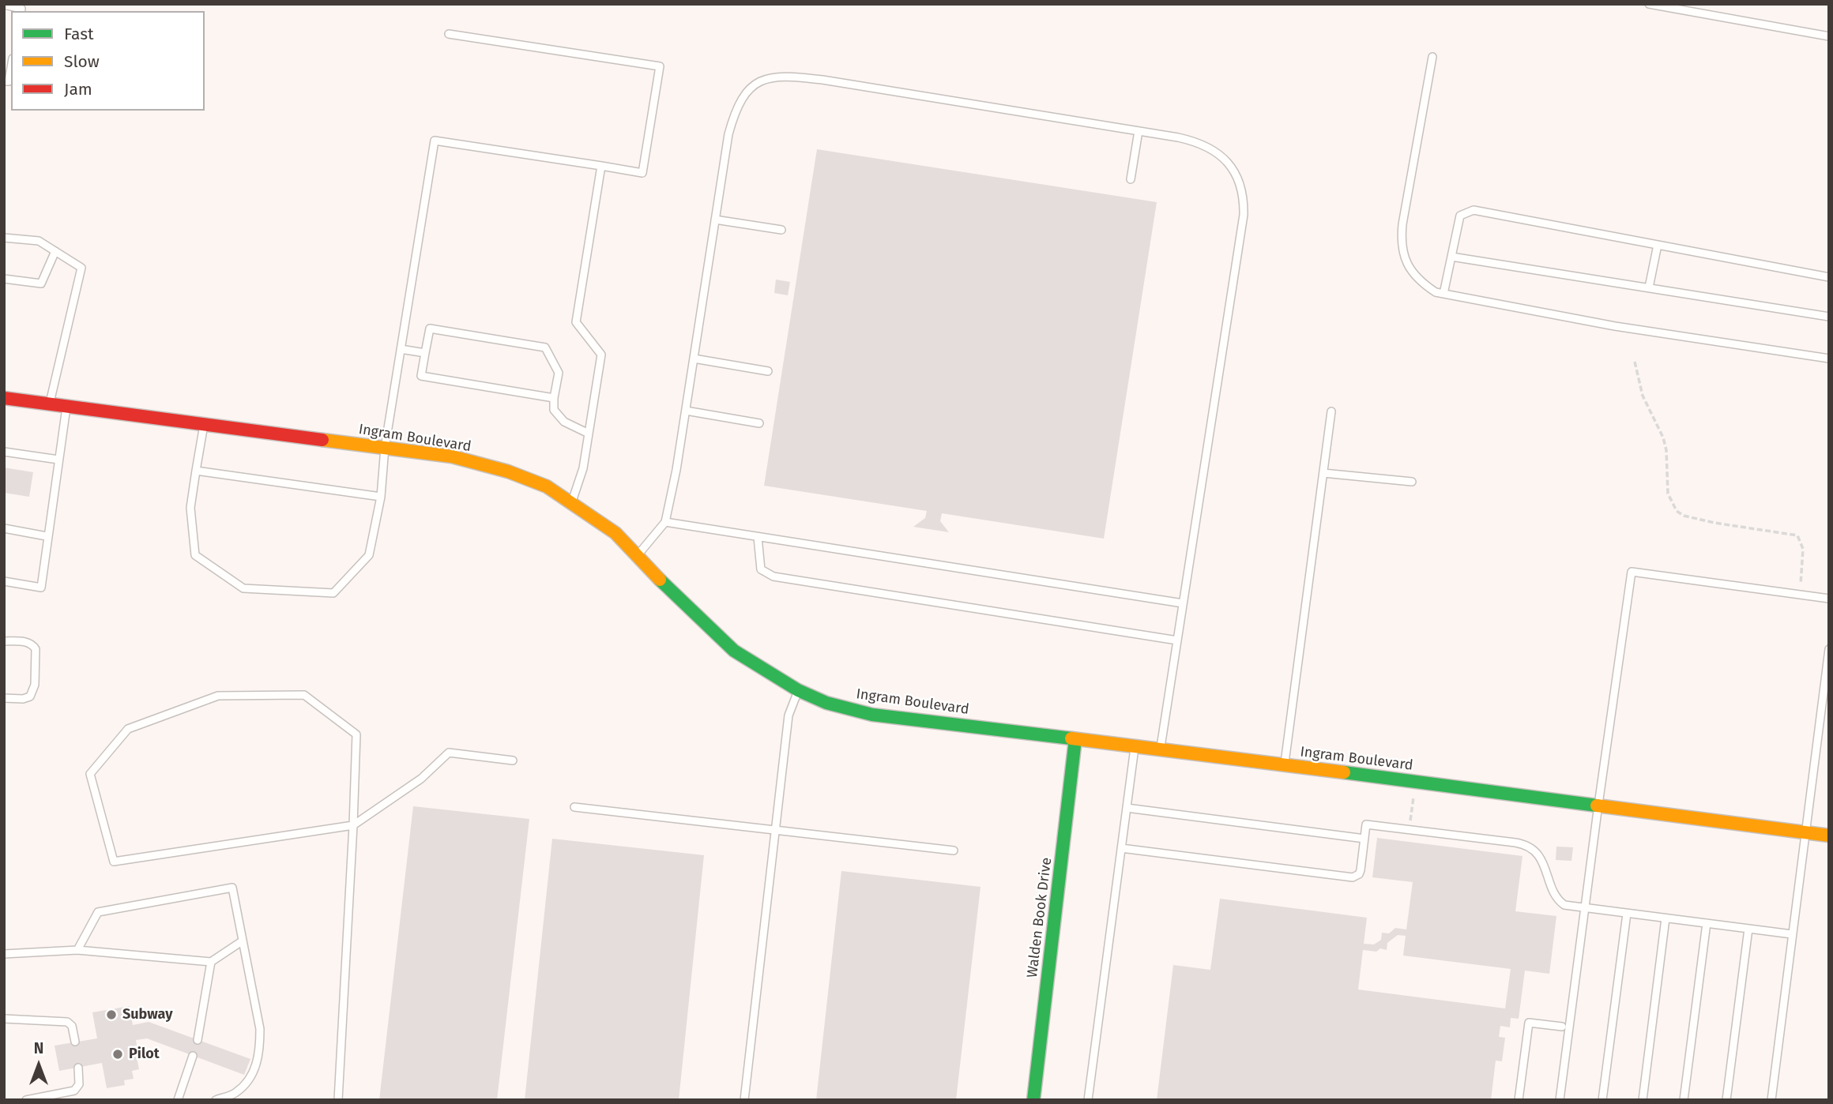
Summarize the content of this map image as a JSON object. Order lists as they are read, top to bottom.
{
  "streets": {
    "street": ["Ingram Boulevard", "Walden Book Drive"]
  },
  "crossings": [
    ["Ingram Boulevard", "Walden Book Drive"]
  ],
  "places": ["Subway", "Pilot"],
  "legend": ["Fast", "Slow", "Jam"],
  "north": "top"
}
